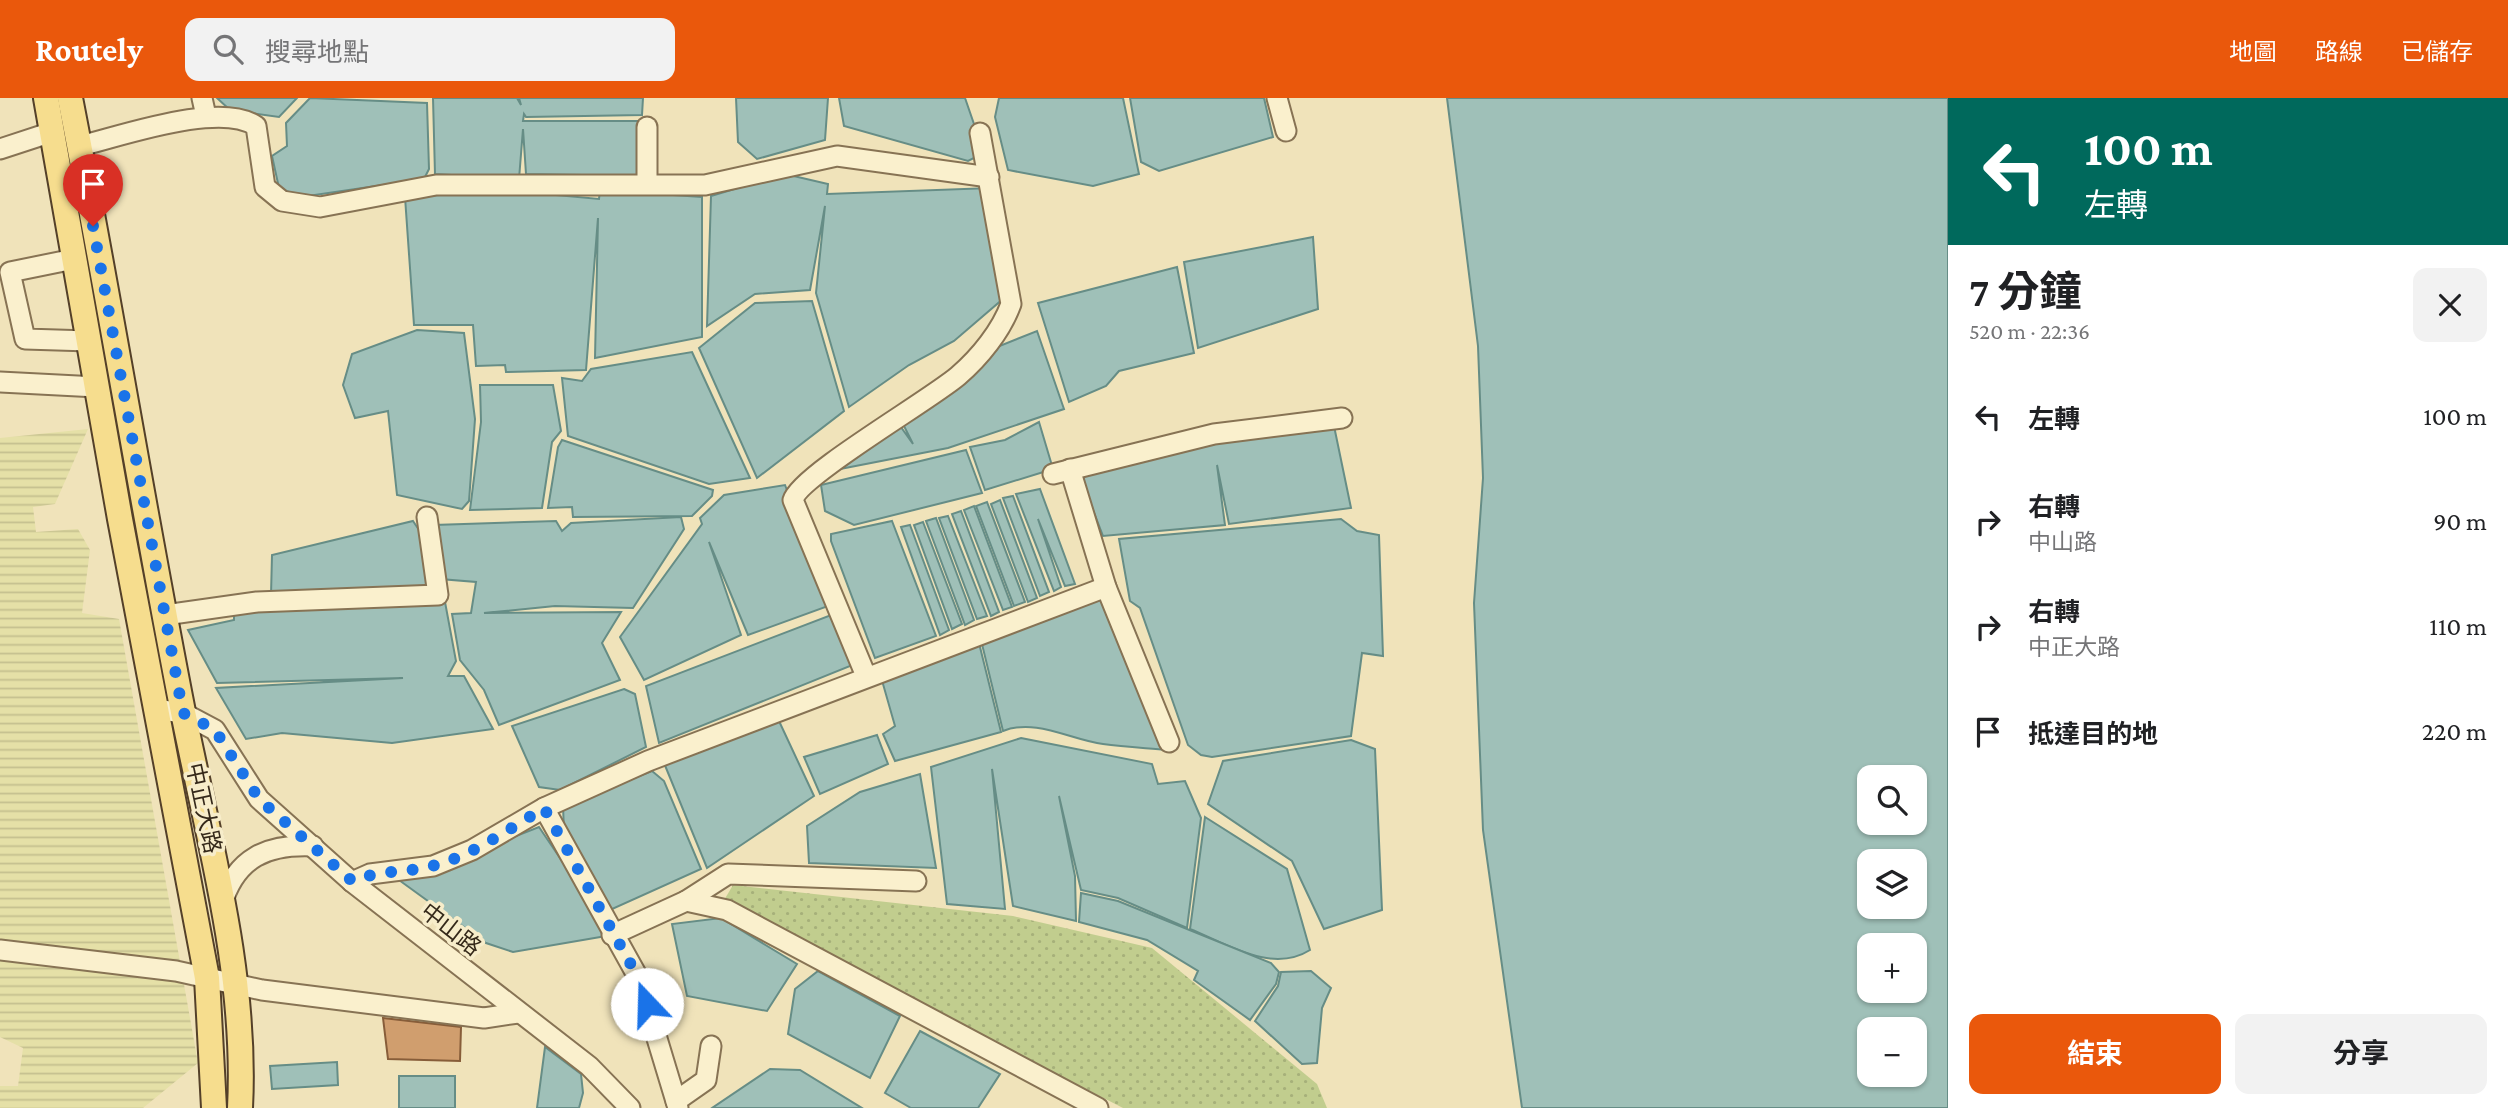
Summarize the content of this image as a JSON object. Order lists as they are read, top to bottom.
{
  "streets": {
    "main road": ["中正大路"],
    "street": ["中山路"]
  },
  "crossings": [
    ["中正大路", "中山路"]
  ],
  "page": {
    "header": "Routely",
    "search": "搜尋地點",
    "nav": ["地圖", "路線", "已儲存"],
    "turn": ["100 m", "左轉"],
    "heading": ["7 分鐘", "520 m · 22:36"],
    "list": [
      {
        "name": "左轉",
        "value": "100 m"
      },
      {
        "name": "右轉",
        "note": "中山路",
        "value": "90 m"
      },
      {
        "name": "右轉",
        "note": "中正大路",
        "value": "110 m"
      },
      {
        "name": "抵達目的地",
        "value": "220 m"
      }
    ],
    "map_buttons": ["+", "−"],
    "buttons": ["結束", "分享"]
  }
}
